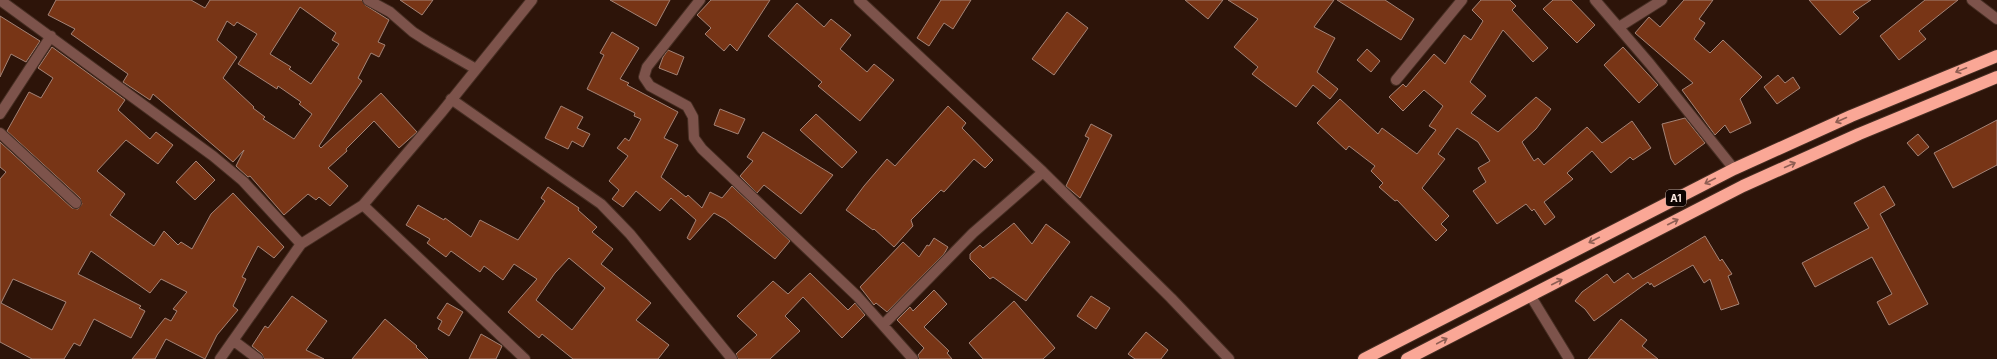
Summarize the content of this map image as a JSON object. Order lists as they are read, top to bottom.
{
  "streets": {
    "highway": ["A1"]
  }
}
